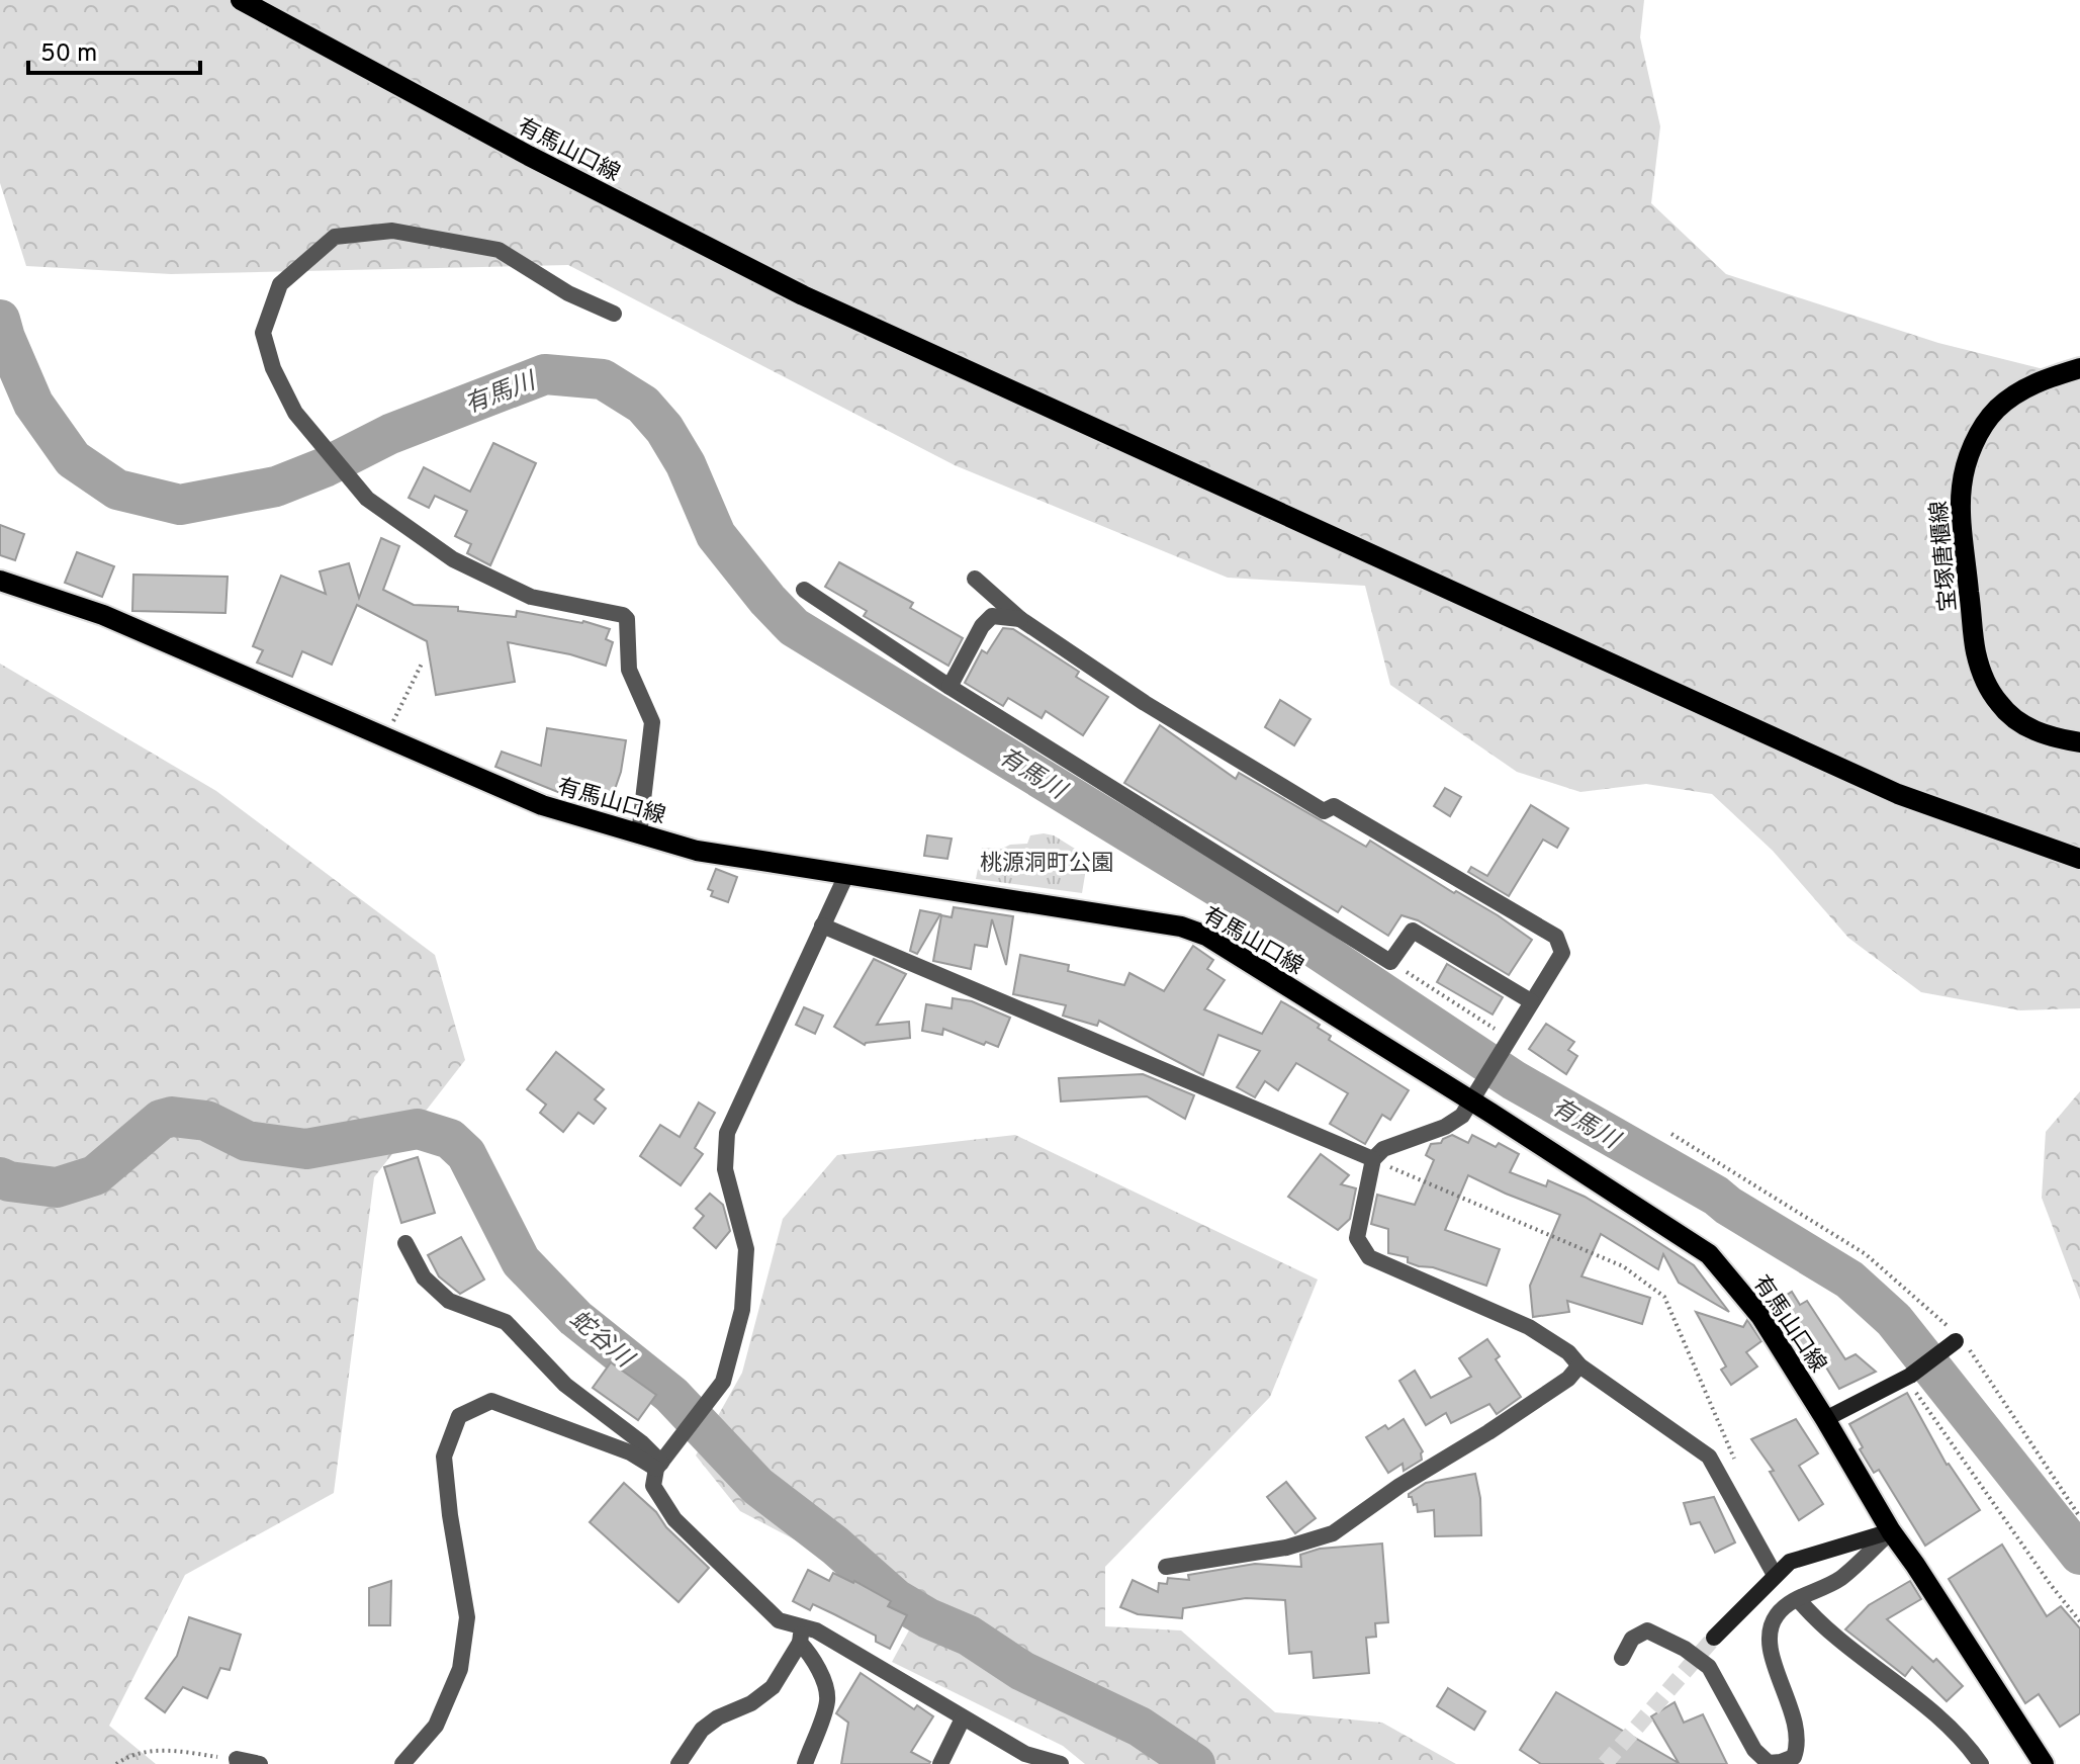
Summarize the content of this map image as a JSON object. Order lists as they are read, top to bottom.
{
  "streets": {
    "main road": ["有馬山口線", "宝塚唐櫃線"]
  },
  "water": ["有馬川", "蛇谷川"],
  "parks": ["桃源洞町公園"],
  "scale_bar": "50 m"
}
